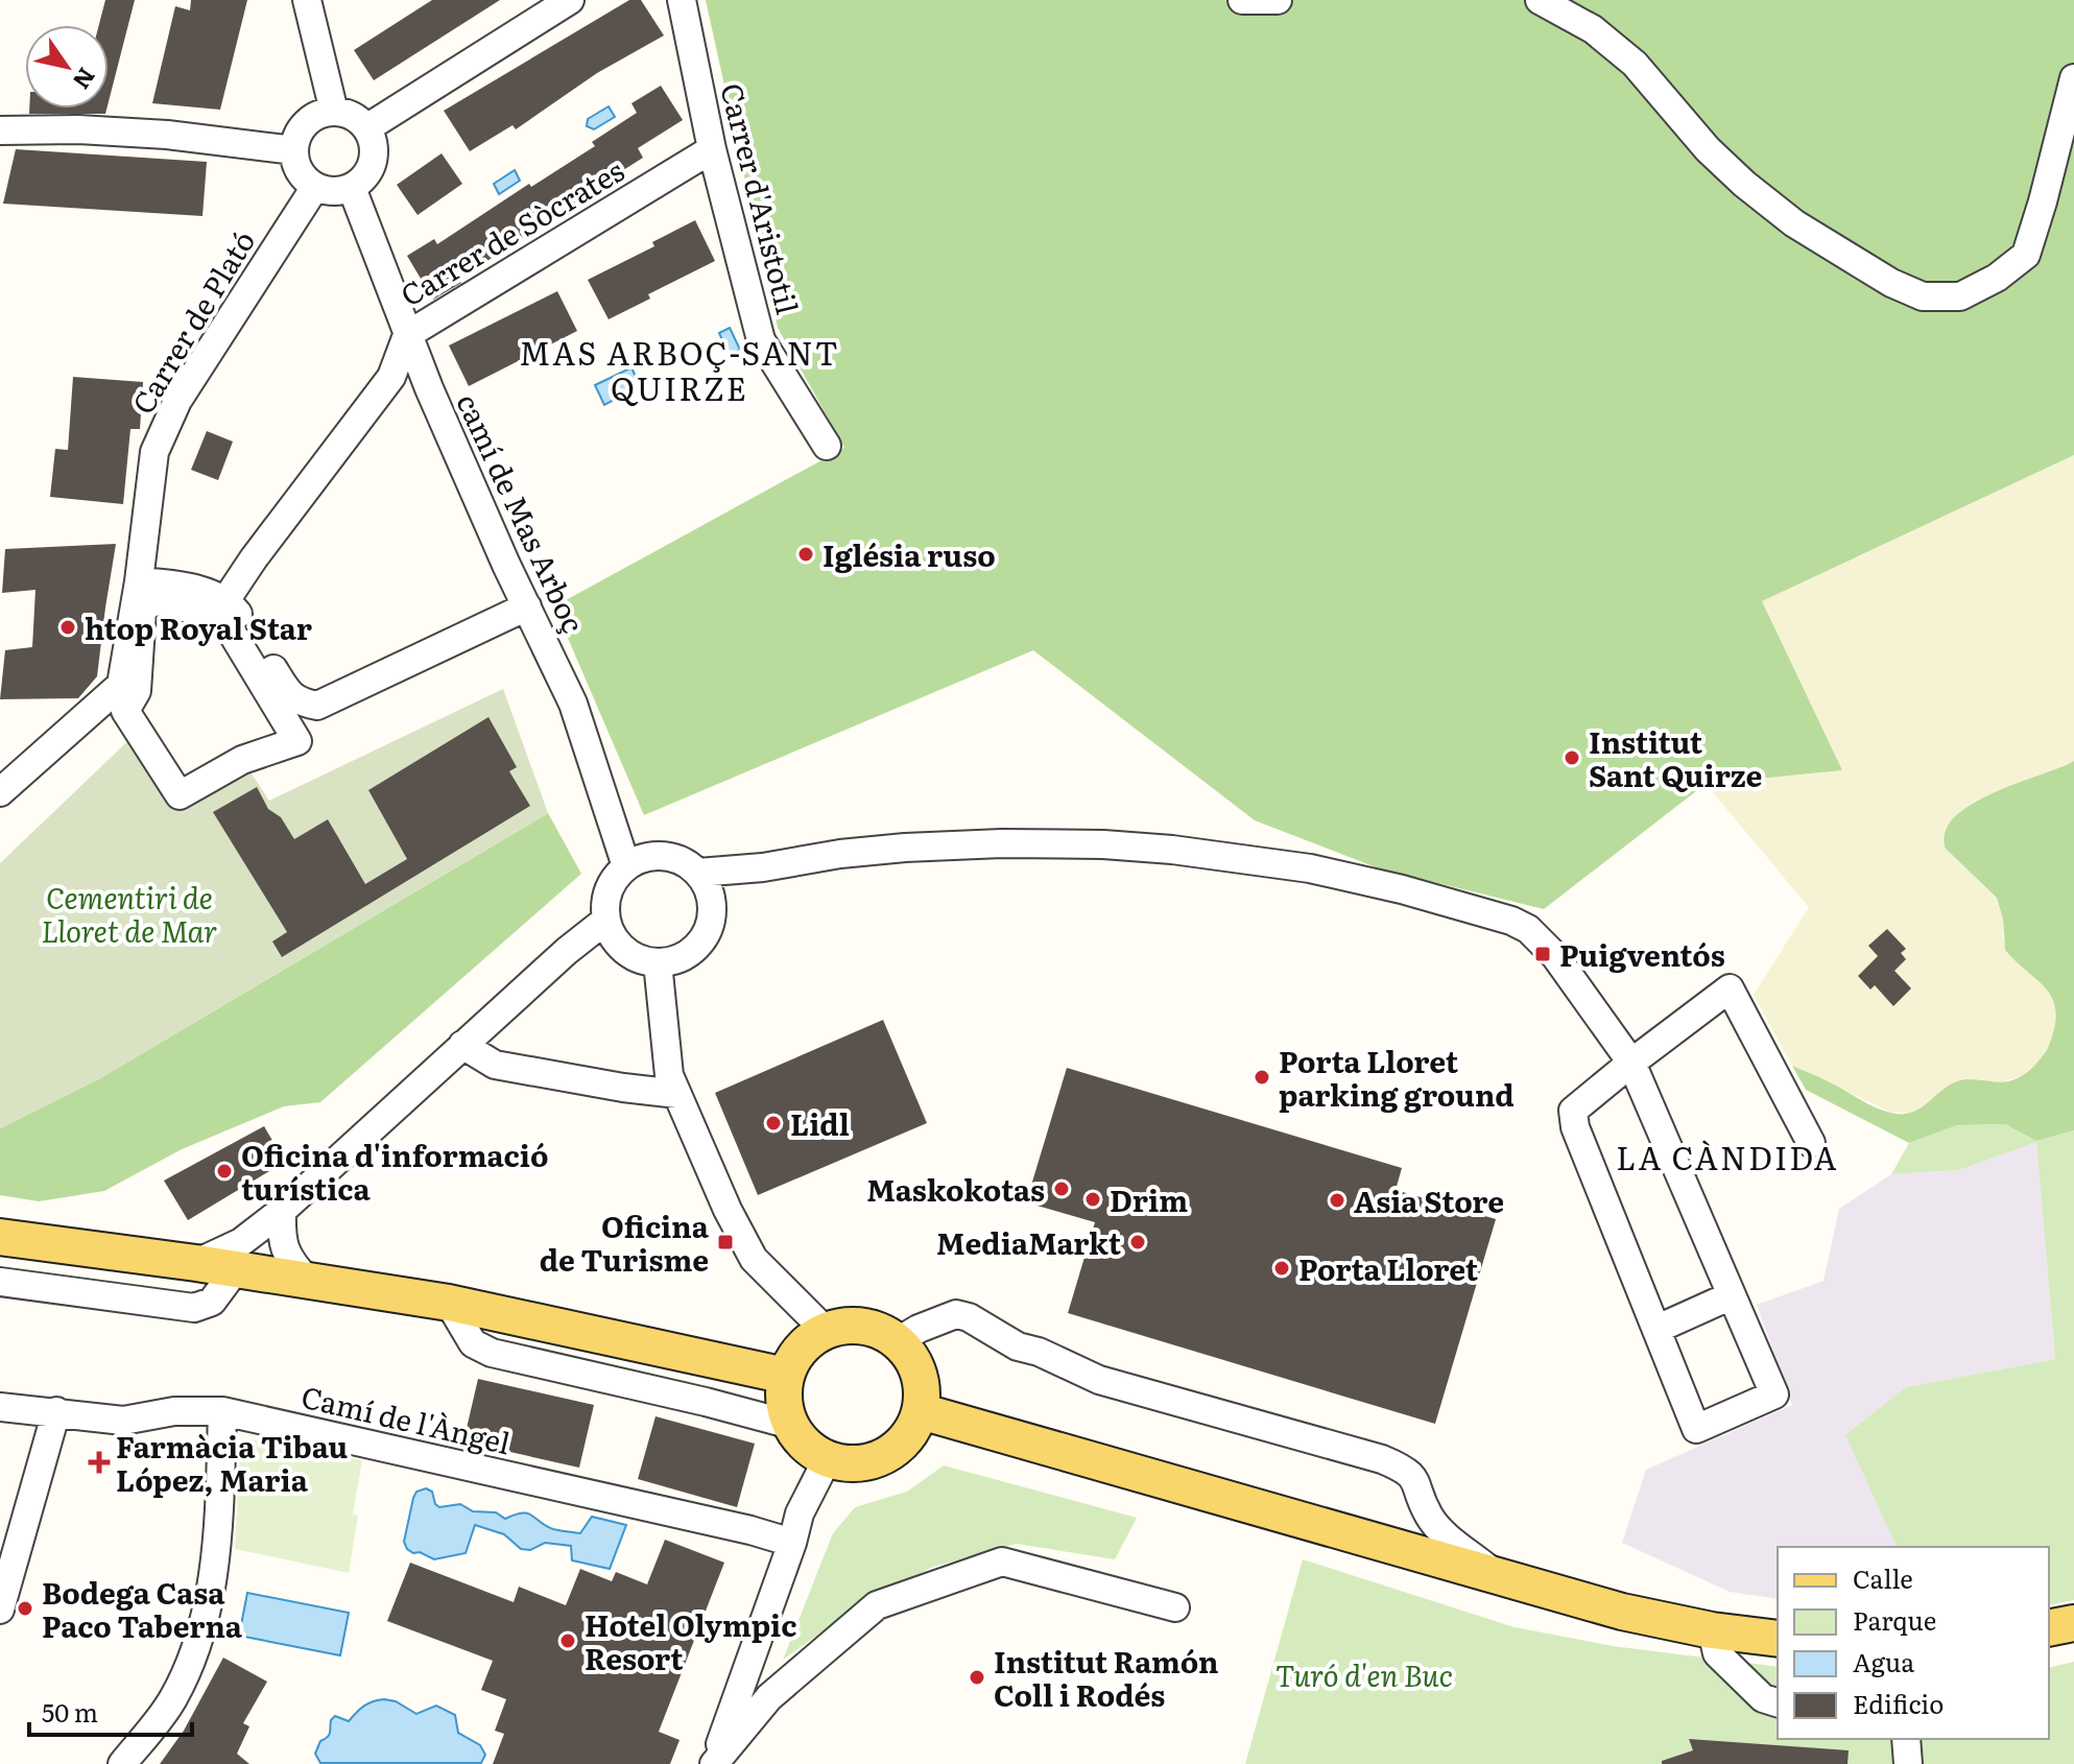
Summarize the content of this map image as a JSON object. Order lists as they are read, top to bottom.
{
  "streets": {
    "street": [
      "Carrer d'Aristotil",
      "Carrer de Sòcrates",
      "Carrer de Plató",
      "camí de Mas Arboç",
      "Camí de l'Àngel"
    ]
  },
  "crossings": [
    ["Carrer d'Aristotil", "Carrer de Sòcrates"],
    ["Carrer de Sòcrates", "camí de Mas Arboç"],
    ["Carrer de Plató", "camí de Mas Arboç"]
  ],
  "districts": ["MAS ARBOÇ-SANT QUIRZE", "LA CÀNDIDA"],
  "parks": ["Cementiri de Lloret de Mar", "Turó d'en Buc"],
  "places": {
    "other": [
      "Iglésia ruso",
      "htop Royal Star",
      "Institut Sant Quirze",
      "Porta Lloret parking ground",
      "Lidl",
      "Oficina d'informació turística",
      "Maskokotas",
      "Drim",
      "Asia Store",
      "MediaMarkt",
      "Porta Lloret",
      "Bodega Casa Paco Taberna",
      "Hotel Olympic Resort",
      "Institut Ramón Coll i Rodés"
    ],
    "transit": ["Puigventós", "Oficina de Turisme"],
    "health": ["Farmàcia Tibau López, Maria"]
  },
  "legend": [
    "Calle",
    "Parque",
    "Agua",
    "Edificio"
  ],
  "scale_bar": "50 m",
  "north": "bottom right"
}
